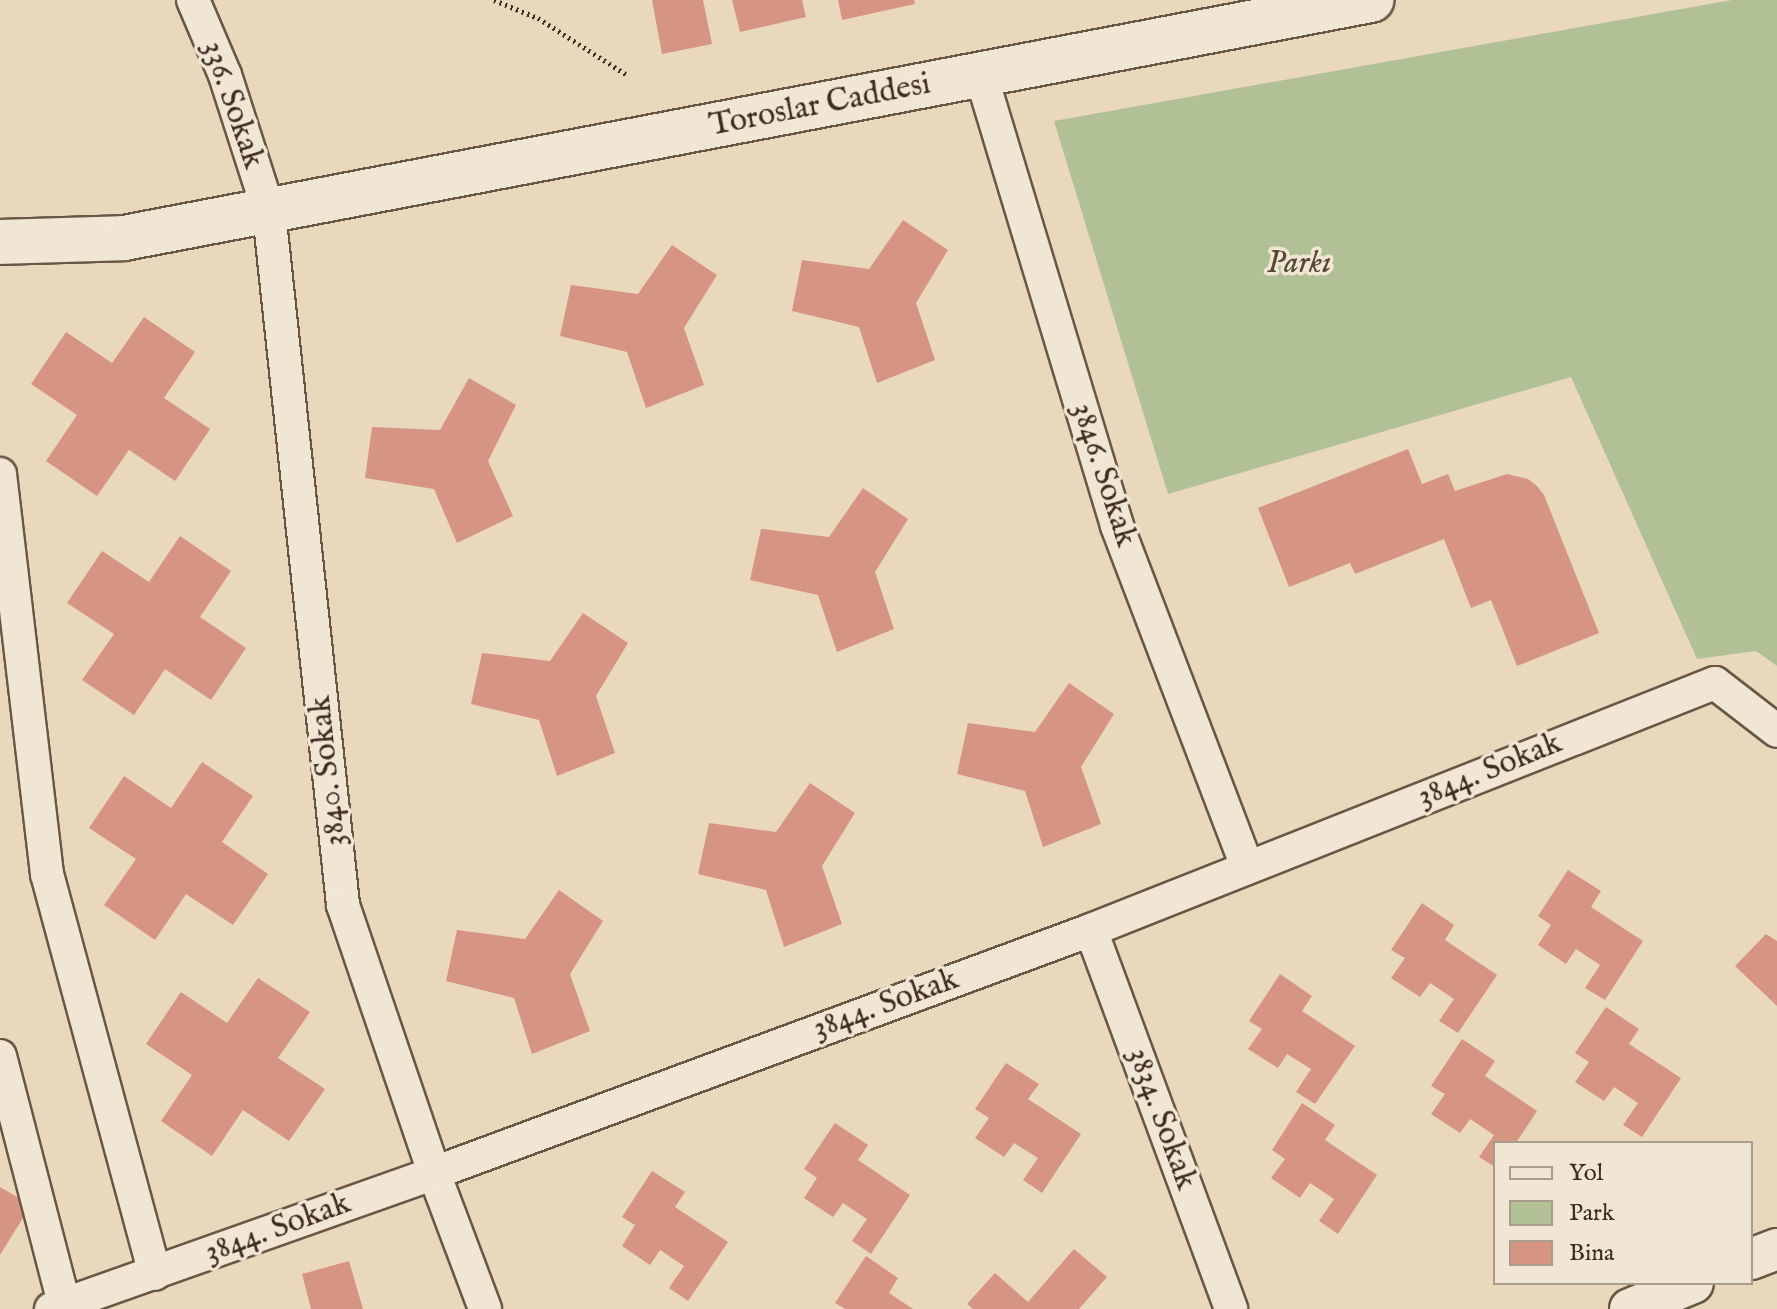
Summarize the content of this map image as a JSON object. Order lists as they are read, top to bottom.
{
  "streets": {
    "main road": ["Toroslar Caddesi"],
    "street": [
      "336. Sokak",
      "3846. Sokak",
      "3840. Sokak",
      "3844. Sokak",
      "3834. Sokak"
    ]
  },
  "crossings": [
    ["336. Sokak", "Toroslar Caddesi"],
    ["336. Sokak", "3840. Sokak"],
    ["Toroslar Caddesi", "3846. Sokak"],
    ["Toroslar Caddesi", "3840. Sokak"],
    ["3846. Sokak", "3844. Sokak"],
    ["3840. Sokak", "3844. Sokak"],
    ["3844. Sokak", "3834. Sokak"]
  ],
  "parks": ["Parkı"],
  "legend": ["Yol", "Park", "Bina"]
}
